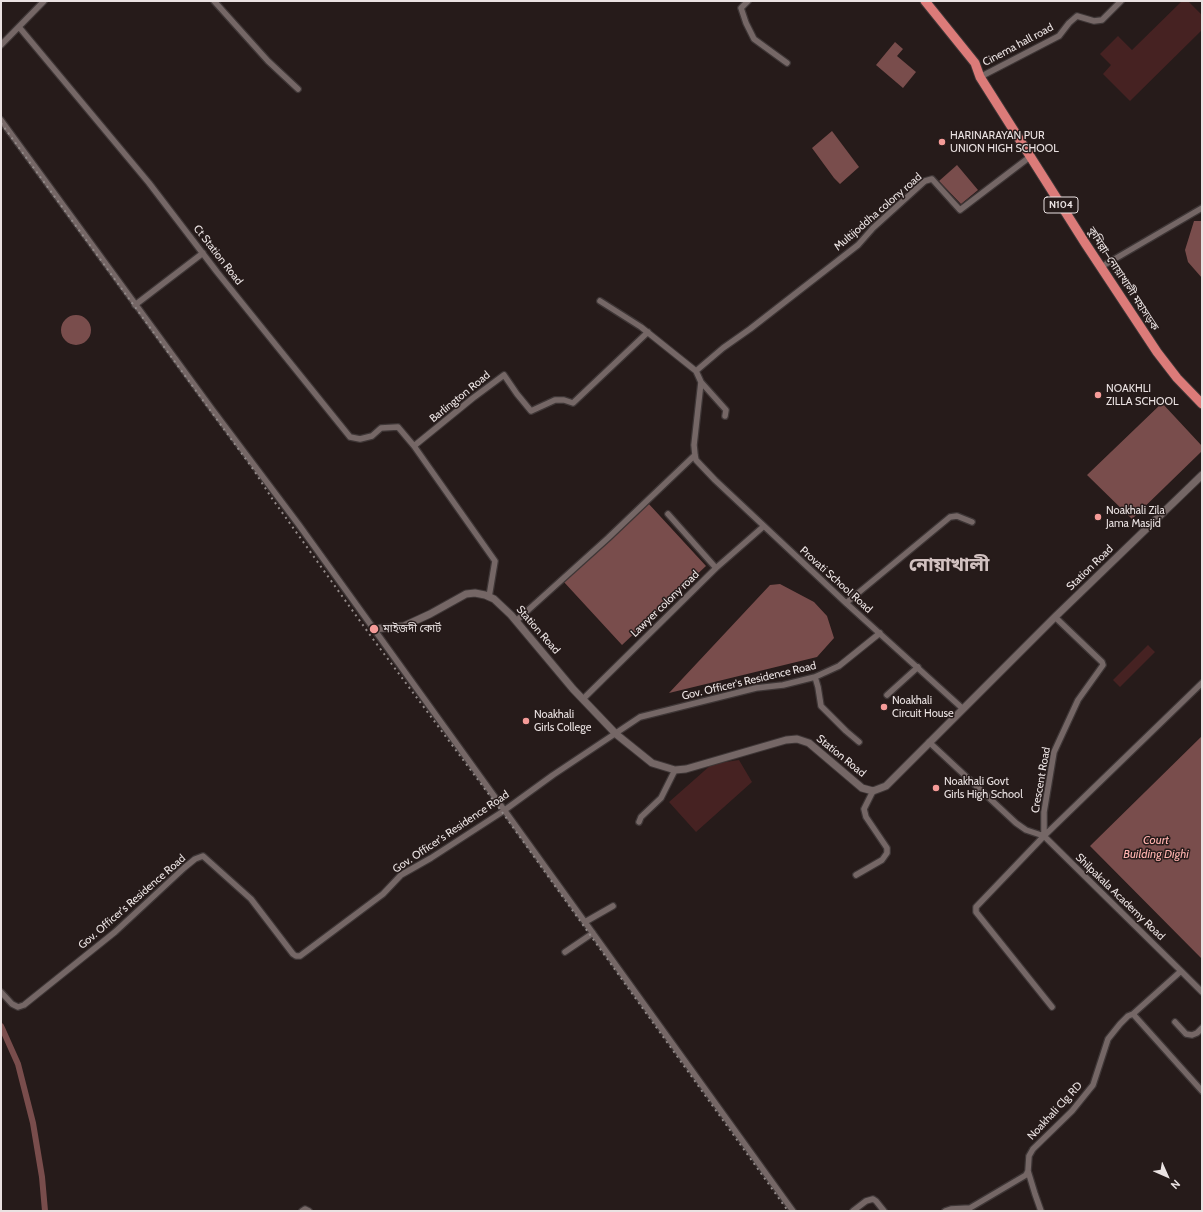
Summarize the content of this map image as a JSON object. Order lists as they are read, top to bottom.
{
  "streets": {
    "highway": ["N104", "কুমিল্লা–নোয়াখালী মহাসড়ক"],
    "street": [
      "Cinema hall road",
      "Multijoddha colony road",
      "Ct Station Road",
      "Barlington Road",
      "Station Road",
      "Provati School Road",
      "Lawyer colony road",
      "Gov. Officer's Residence Road",
      "Crescent Road",
      "Shilpakala Academy Road",
      "Noakhali Clg RD"
    ]
  },
  "crossings": [
    ["Cinema hall road", "কুমিল্লা–নোয়াখালী মহাসড়ক"],
    ["Multijoddha colony road", "কুমিল্লা–নোয়াখালী মহাসড়ক"],
    ["Ct Station Road", "Barlington Road"],
    ["Station Road", "Provati School Road"],
    ["Station Road", "Lawyer colony road"],
    ["Station Road", "Gov. Officer's Residence Road"],
    ["Station Road", "Crescent Road"],
    ["Provati School Road", "Lawyer colony road"],
    ["Provati School Road", "Gov. Officer's Residence Road"],
    ["Crescent Road", "Shilpakala Academy Road"],
    ["Shilpakala Academy Road", "Noakhali Clg RD"]
  ],
  "districts": ["নোয়াখালী"],
  "water": ["Court Building Dighi"],
  "places": [
    "HARINARAYAN PUR UNION HIGH SCHOOL",
    "NOAKHLI ZILLA SCHOOL",
    "Noakhali Zila Jama Masjid",
    "মাইজদী কোর্ট",
    "Noakhali Circuit House",
    "Noakhali Girls College",
    "Noakhali Govt Girls High School"
  ],
  "north": "bottom right"
}
